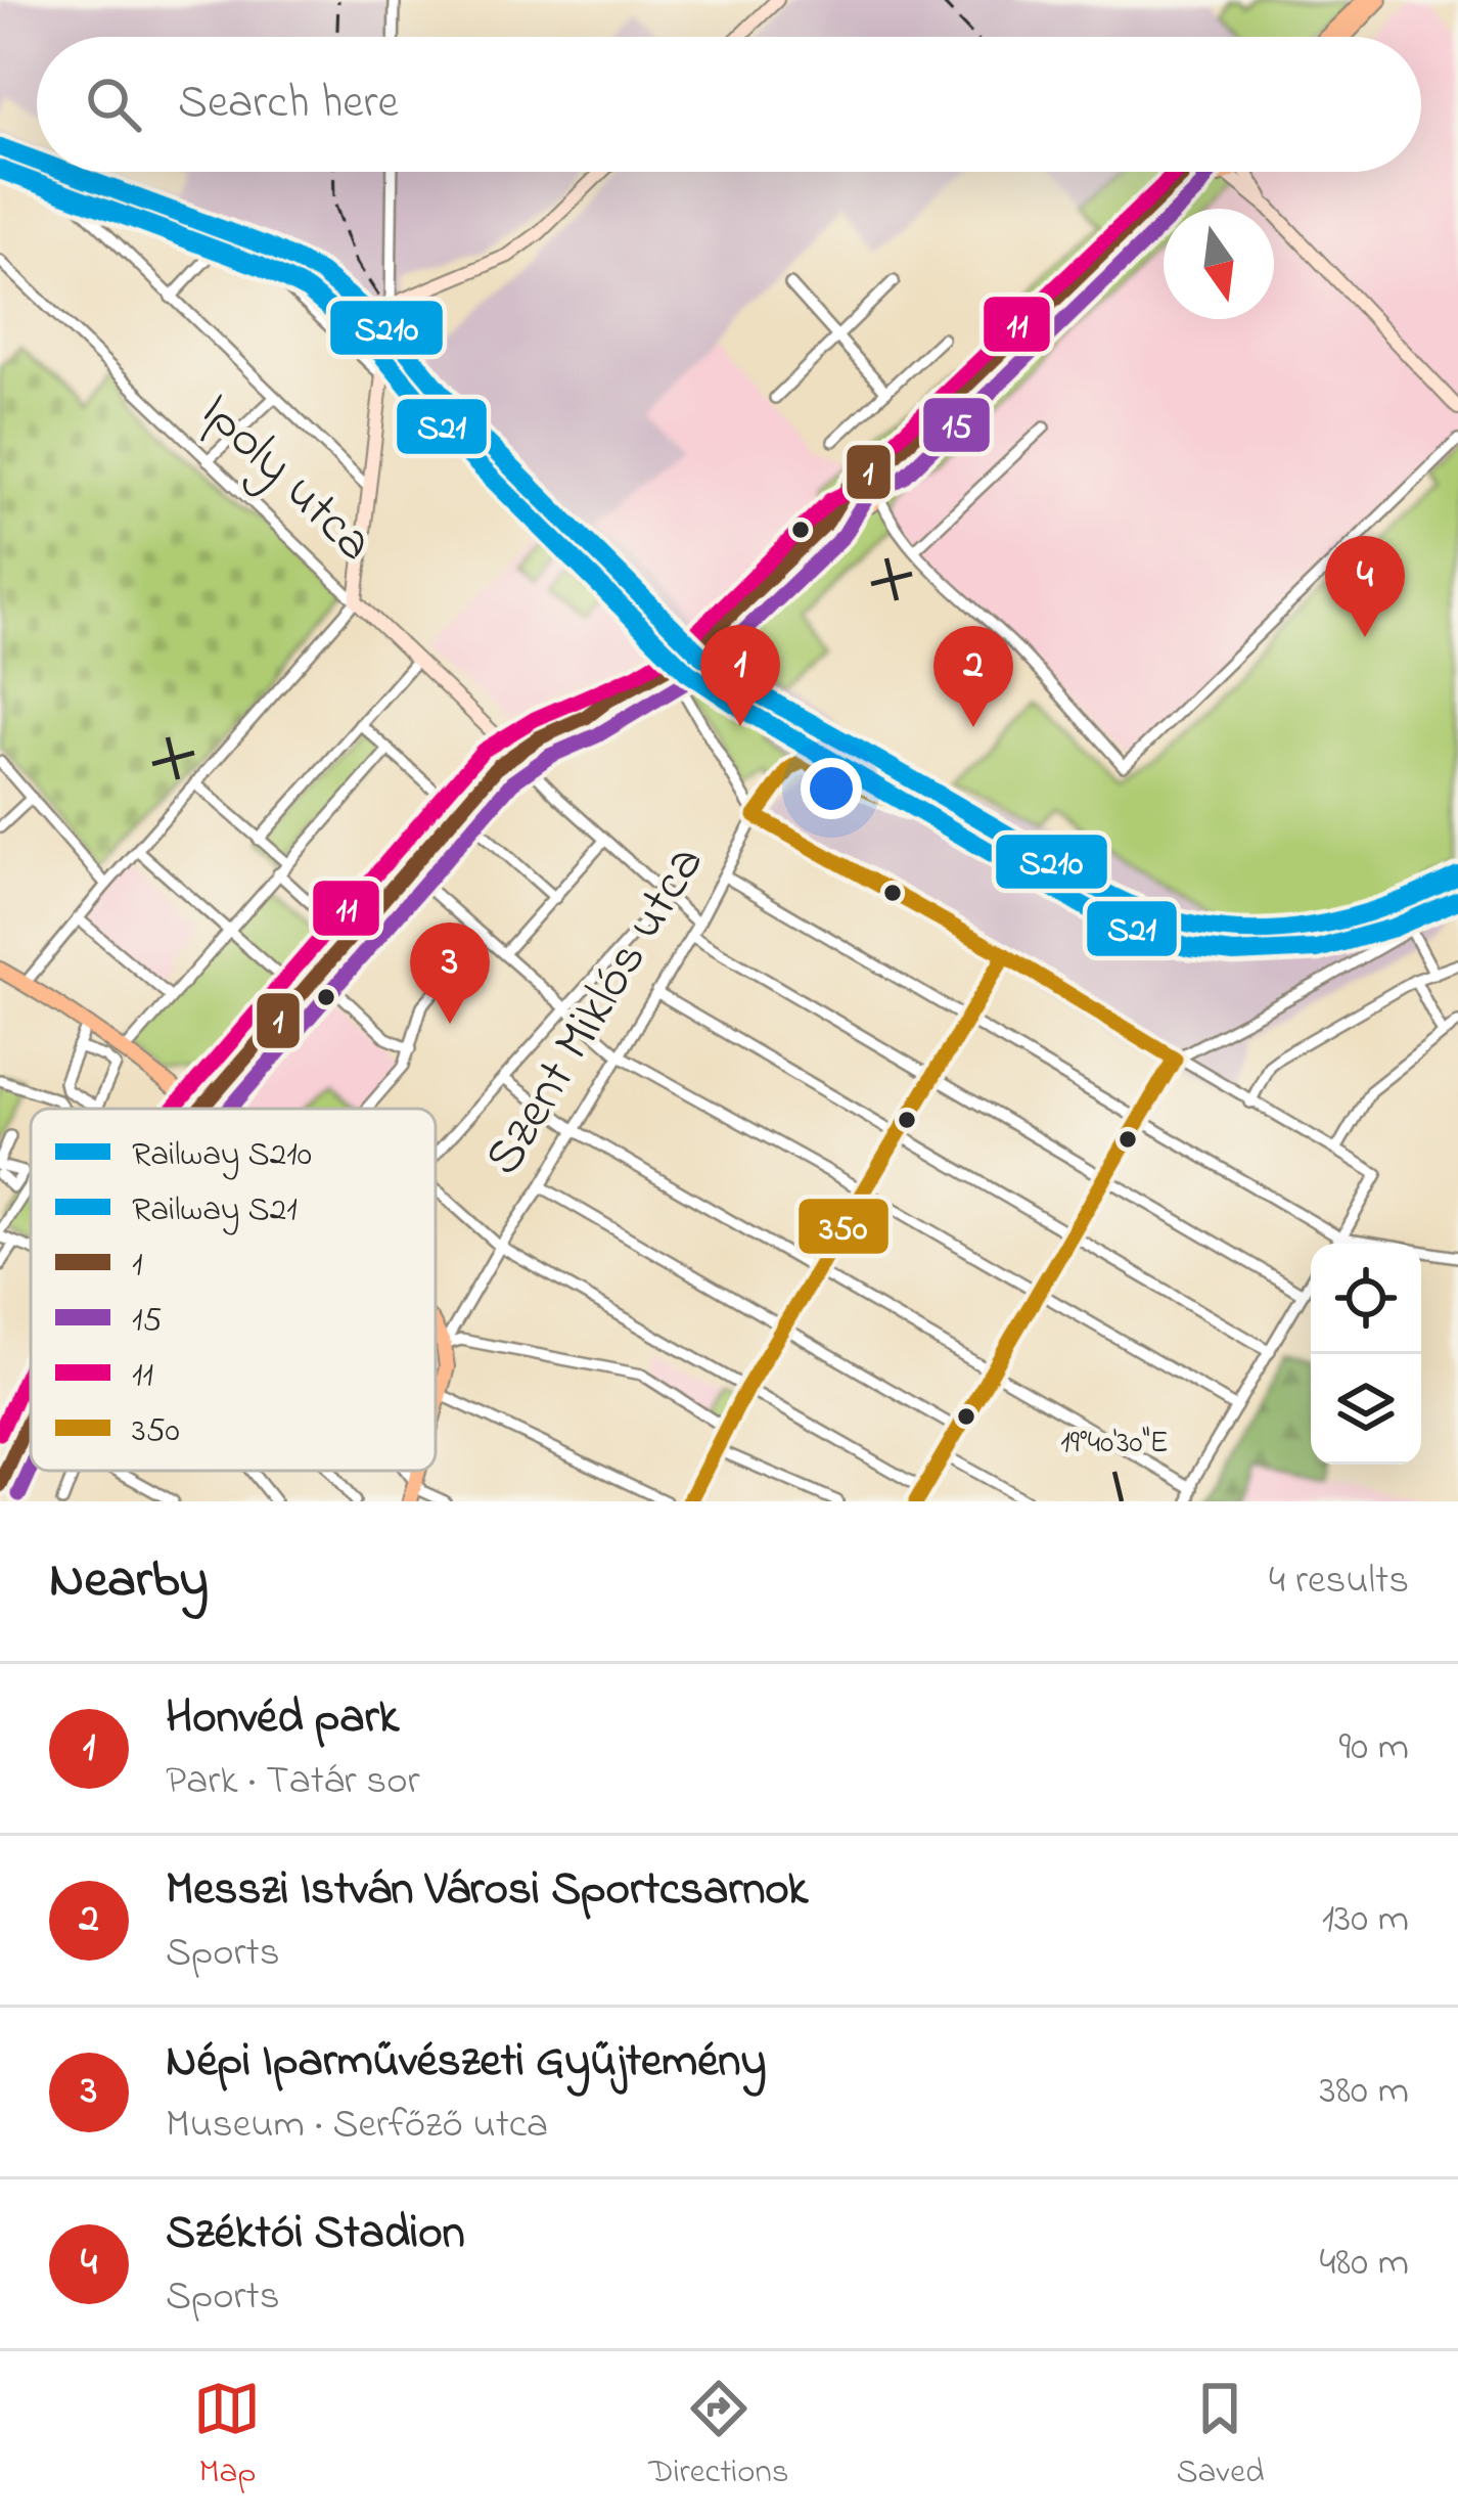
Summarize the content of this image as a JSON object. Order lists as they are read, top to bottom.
{
  "streets": {
    "street": ["Ipoly utca", "Szent Miklós utca"]
  },
  "lines": [
    "rail line S210",
    "rail line S21",
    "transit line 1",
    "transit line 15",
    "transit line 11",
    "transit line 350"
  ],
  "legend": [
    "Railway S210",
    "Railway S21",
    "1",
    "15",
    "11",
    "350"
  ],
  "north": "bottom",
  "page": {
    "search": "Search here",
    "pins": [
      "4",
      "1",
      "2",
      "3"
    ],
    "heading": ["Nearby", "4 results"],
    "list": [
      {
        "mark": "1",
        "name": "Honvéd park",
        "note": "Park · Tatár sor",
        "value": "90 m"
      },
      {
        "mark": "2",
        "name": "Messzi István Városi Sportcsarnok",
        "note": "Sports",
        "value": "130 m"
      },
      {
        "mark": "3",
        "name": "Népi Iparművészeti Gyűjtemény",
        "note": "Museum · Serfőző utca",
        "value": "380 m"
      },
      {
        "mark": "4",
        "name": "Széktói Stadion",
        "note": "Sports",
        "value": "480 m"
      }
    ],
    "nav": ["Map", "Directions", "Saved"]
  },
  "coordinates": ["19°40'30\"E"]
}
